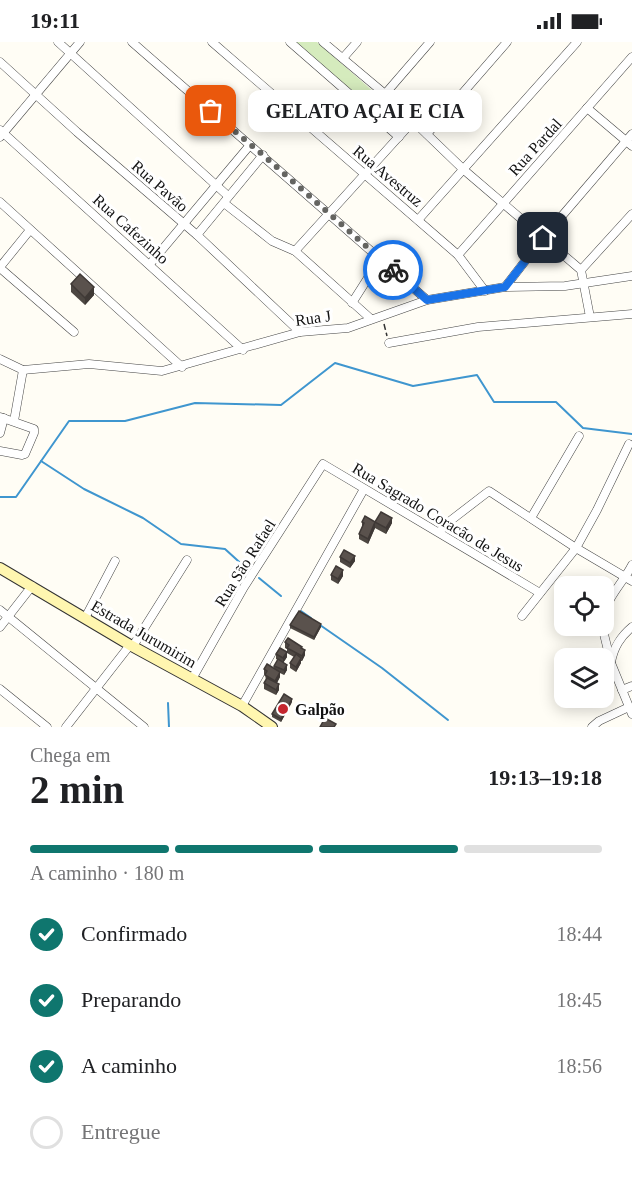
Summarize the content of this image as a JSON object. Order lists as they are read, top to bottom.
{
  "streets": {
    "main road": ["Estrada Jurumirim"],
    "street": [
      "Rua Pardal",
      "Rua Avestruz",
      "Rua Pavão",
      "Rua Cafezinho",
      "Rua J",
      "Rua Sagrado Coracão de Jesus",
      "Rua São Rafael"
    ]
  },
  "crossings": [
    ["Rua Pardal", "Rua Avestruz"],
    ["Rua Avestruz", "Rua J"],
    ["Rua Pavão", "Rua J"],
    ["Rua Cafezinho", "Rua J"],
    ["Rua Sagrado Coracão de Jesus", "Rua São Rafael"],
    ["Rua São Rafael", "Estrada Jurumirim"]
  ],
  "places": ["GELATO AÇAI E CIA", "Galpão"],
  "page": {
    "status": "19:11",
    "bubble": "GELATO AÇAI E CIA",
    "heading": ["2 min", "Chega em", "19:13–19:18"],
    "bar": "A caminho · 180 m",
    "list": [
      ["Confirmado", "18:44"],
      ["Preparando", "18:45"],
      ["A caminho", "18:56"],
      "Entregue"
    ]
  }
}
